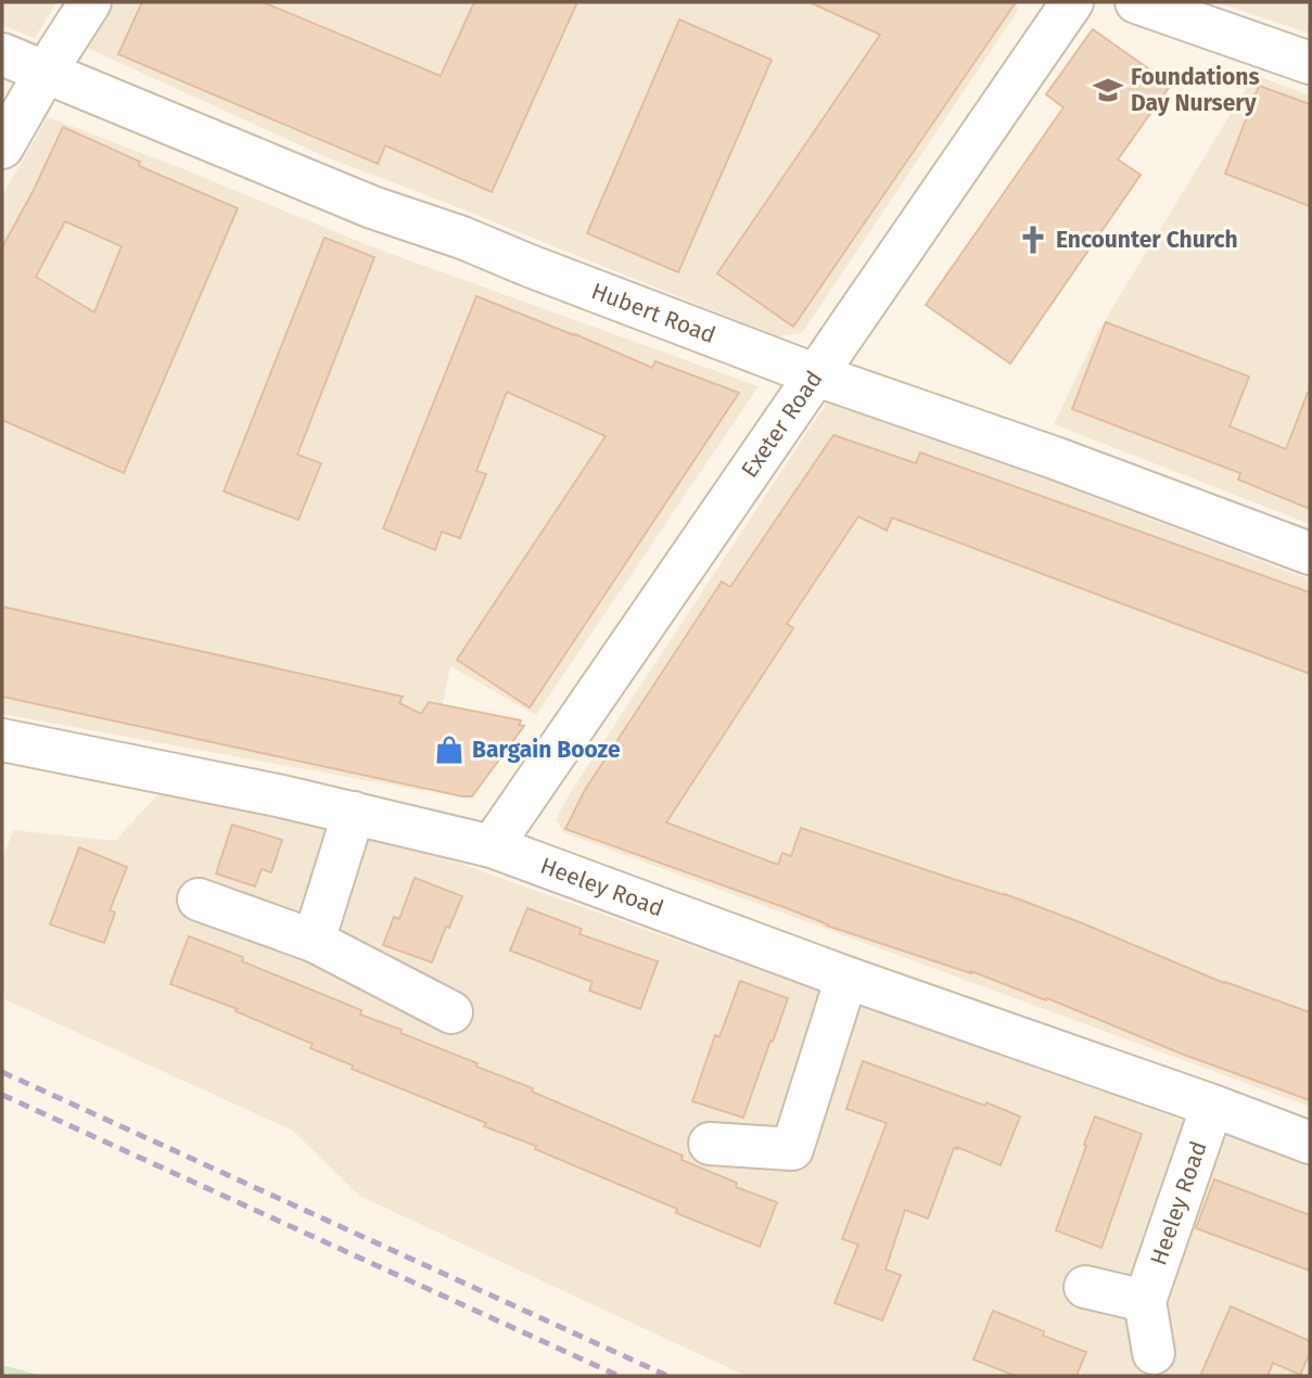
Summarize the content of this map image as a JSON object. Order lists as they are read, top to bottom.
{
  "streets": {
    "street": ["Hubert Road", "Exeter Road", "Heeley Road"]
  },
  "crossings": [
    ["Hubert Road", "Exeter Road"],
    ["Exeter Road", "Heeley Road"]
  ],
  "places": {
    "school or university": ["Foundations Day Nursery"],
    "church": ["Encounter Church"],
    "shop": ["Bargain Booze"]
  }
}
